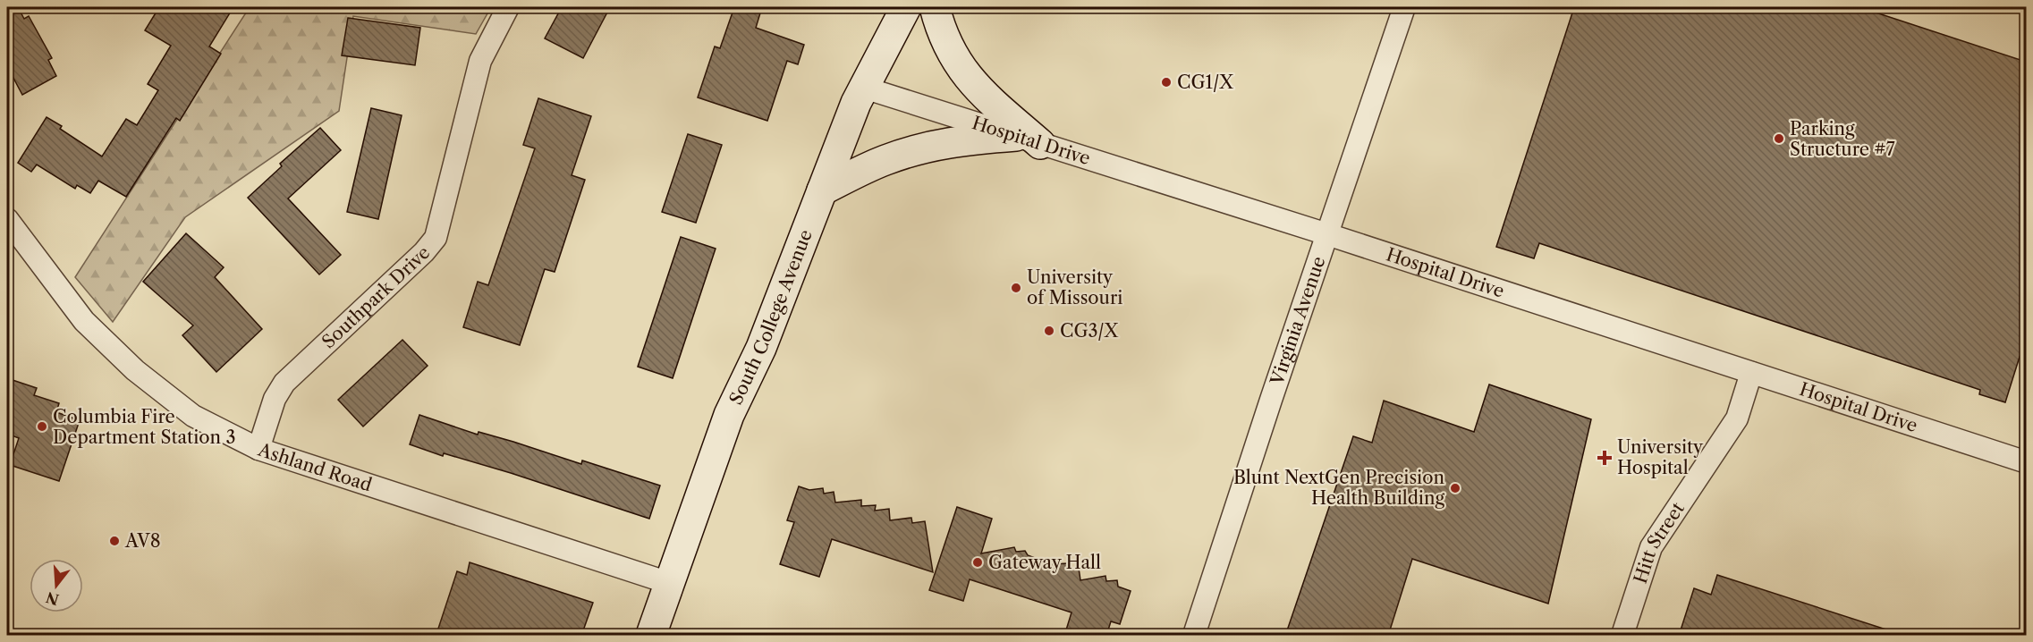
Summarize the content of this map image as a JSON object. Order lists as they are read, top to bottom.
{
  "streets": {
    "main road": ["South College Avenue"],
    "street": [
      "Hospital Drive",
      "Southpark Drive",
      "Virginia Avenue",
      "Ashland Road",
      "Hitt Street"
    ]
  },
  "crossings": [
    ["Hospital Drive", "South College Avenue"],
    ["Hospital Drive", "Virginia Avenue"],
    ["Hospital Drive", "Hitt Street"],
    ["Southpark Drive", "Ashland Road"],
    ["South College Avenue", "Ashland Road"]
  ],
  "places": {
    "other": [
      "CG1/X",
      "Parking Structure #7",
      "University of Missouri",
      "CG3/X",
      "Columbia Fire Department Station 3",
      "Blunt NextGen Precision Health Building",
      "AV8",
      "Gateway Hall"
    ],
    "health": ["University Hospital"]
  },
  "north": "bottom"
}
